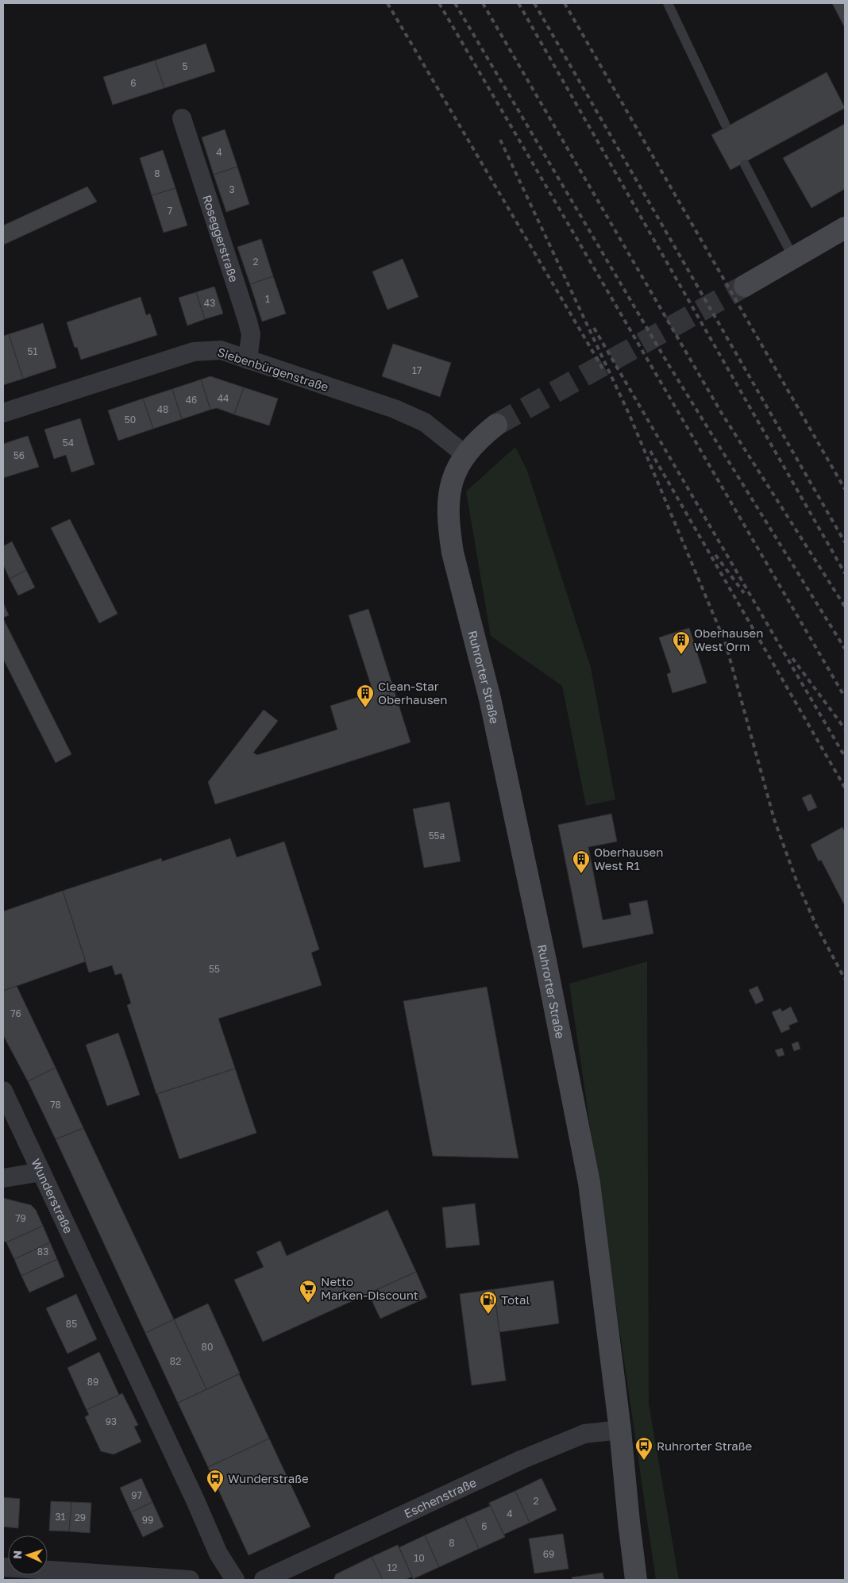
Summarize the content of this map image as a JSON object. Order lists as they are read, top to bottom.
{
  "streets": {
    "main road": ["Ruhrorter Straße"],
    "street": [
      "Roseggerstraße",
      "Siebenbürgenstraße",
      "Wunderstraße",
      "Eschenstraße"
    ]
  },
  "crossings": [
    ["Roseggerstraße", "Siebenbürgenstraße"],
    ["Siebenbürgenstraße", "Ruhrorter Straße"],
    ["Ruhrorter Straße", "Eschenstraße"]
  ],
  "places": {
    "building": ["Oberhausen West Orm", "Clean-Star Oberhausen", "Oberhausen West R1"],
    "supermarket": ["Netto Marken-Discount"],
    "fuel station": ["Total"],
    "bus stop": ["Ruhrorter Straße", "Wunderstraße"]
  },
  "house_numbers": [
    "5",
    "6",
    "4",
    "8",
    "3",
    "7",
    "2",
    "1",
    "43",
    "51",
    "17",
    "44",
    "46",
    "48",
    "50",
    "54",
    "56",
    "55a",
    "55",
    "76",
    "78",
    "79",
    "83",
    "85",
    "80",
    "82",
    "89",
    "93",
    "97",
    "2",
    "4",
    "31",
    "29",
    "99",
    "6",
    "8",
    "69",
    "10",
    "12"
  ],
  "north": "left"
}
